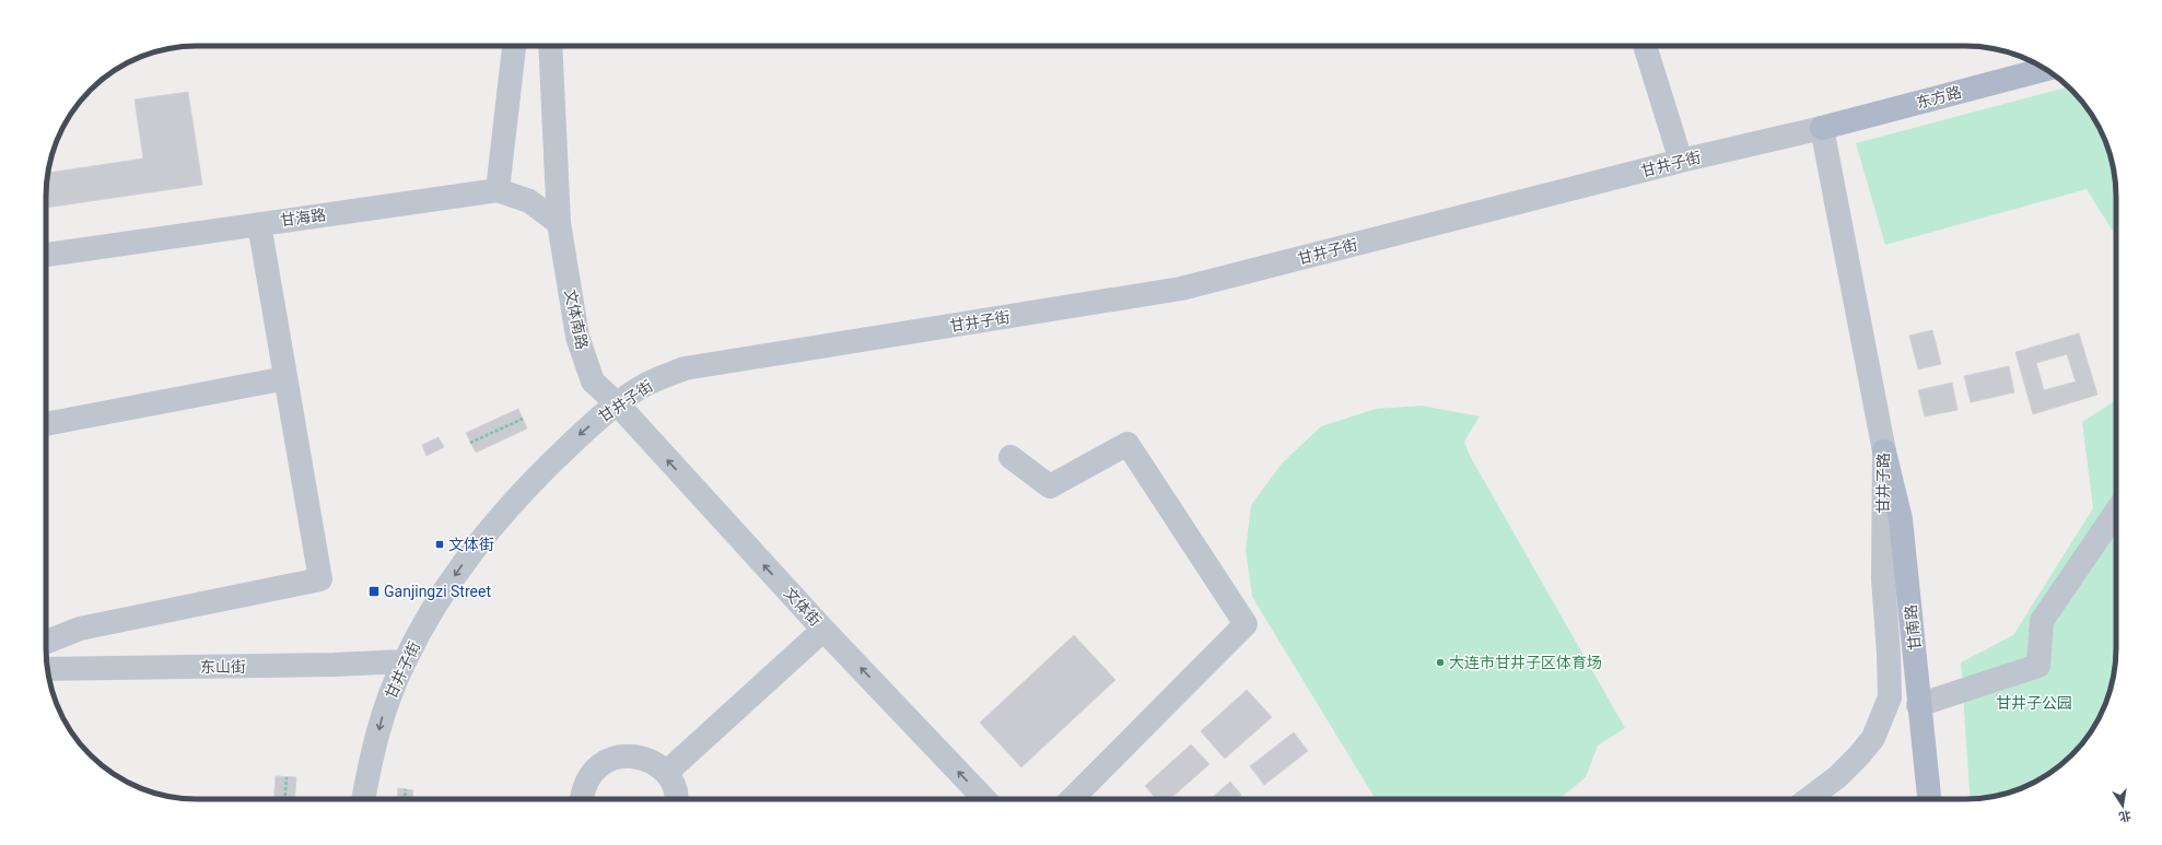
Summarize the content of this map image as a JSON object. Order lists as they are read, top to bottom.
{
  "streets": {
    "main road": ["东方路", "甘南路"],
    "street": [
      "甘井子街",
      "甘海路",
      "文体南路",
      "甘井子路",
      "文体街",
      "东山街"
    ]
  },
  "crossings": [
    ["东方路", "甘井子街"],
    ["东方路", "甘井子路"],
    ["甘井子街", "文体南路"],
    ["甘井子街", "甘井子路"],
    ["甘井子街", "文体街"],
    ["甘井子街", "东山街"],
    ["甘海路", "文体南路"],
    ["文体南路", "文体街"],
    ["甘井子路", "甘南路"]
  ],
  "one_way": ["文体街"],
  "parks": ["甘井子公园"],
  "places": {
    "transit": ["文体街", "Ganjingzi Street"],
    "other": ["大连市甘井子区体育场"]
  },
  "north": "bottom"
}
